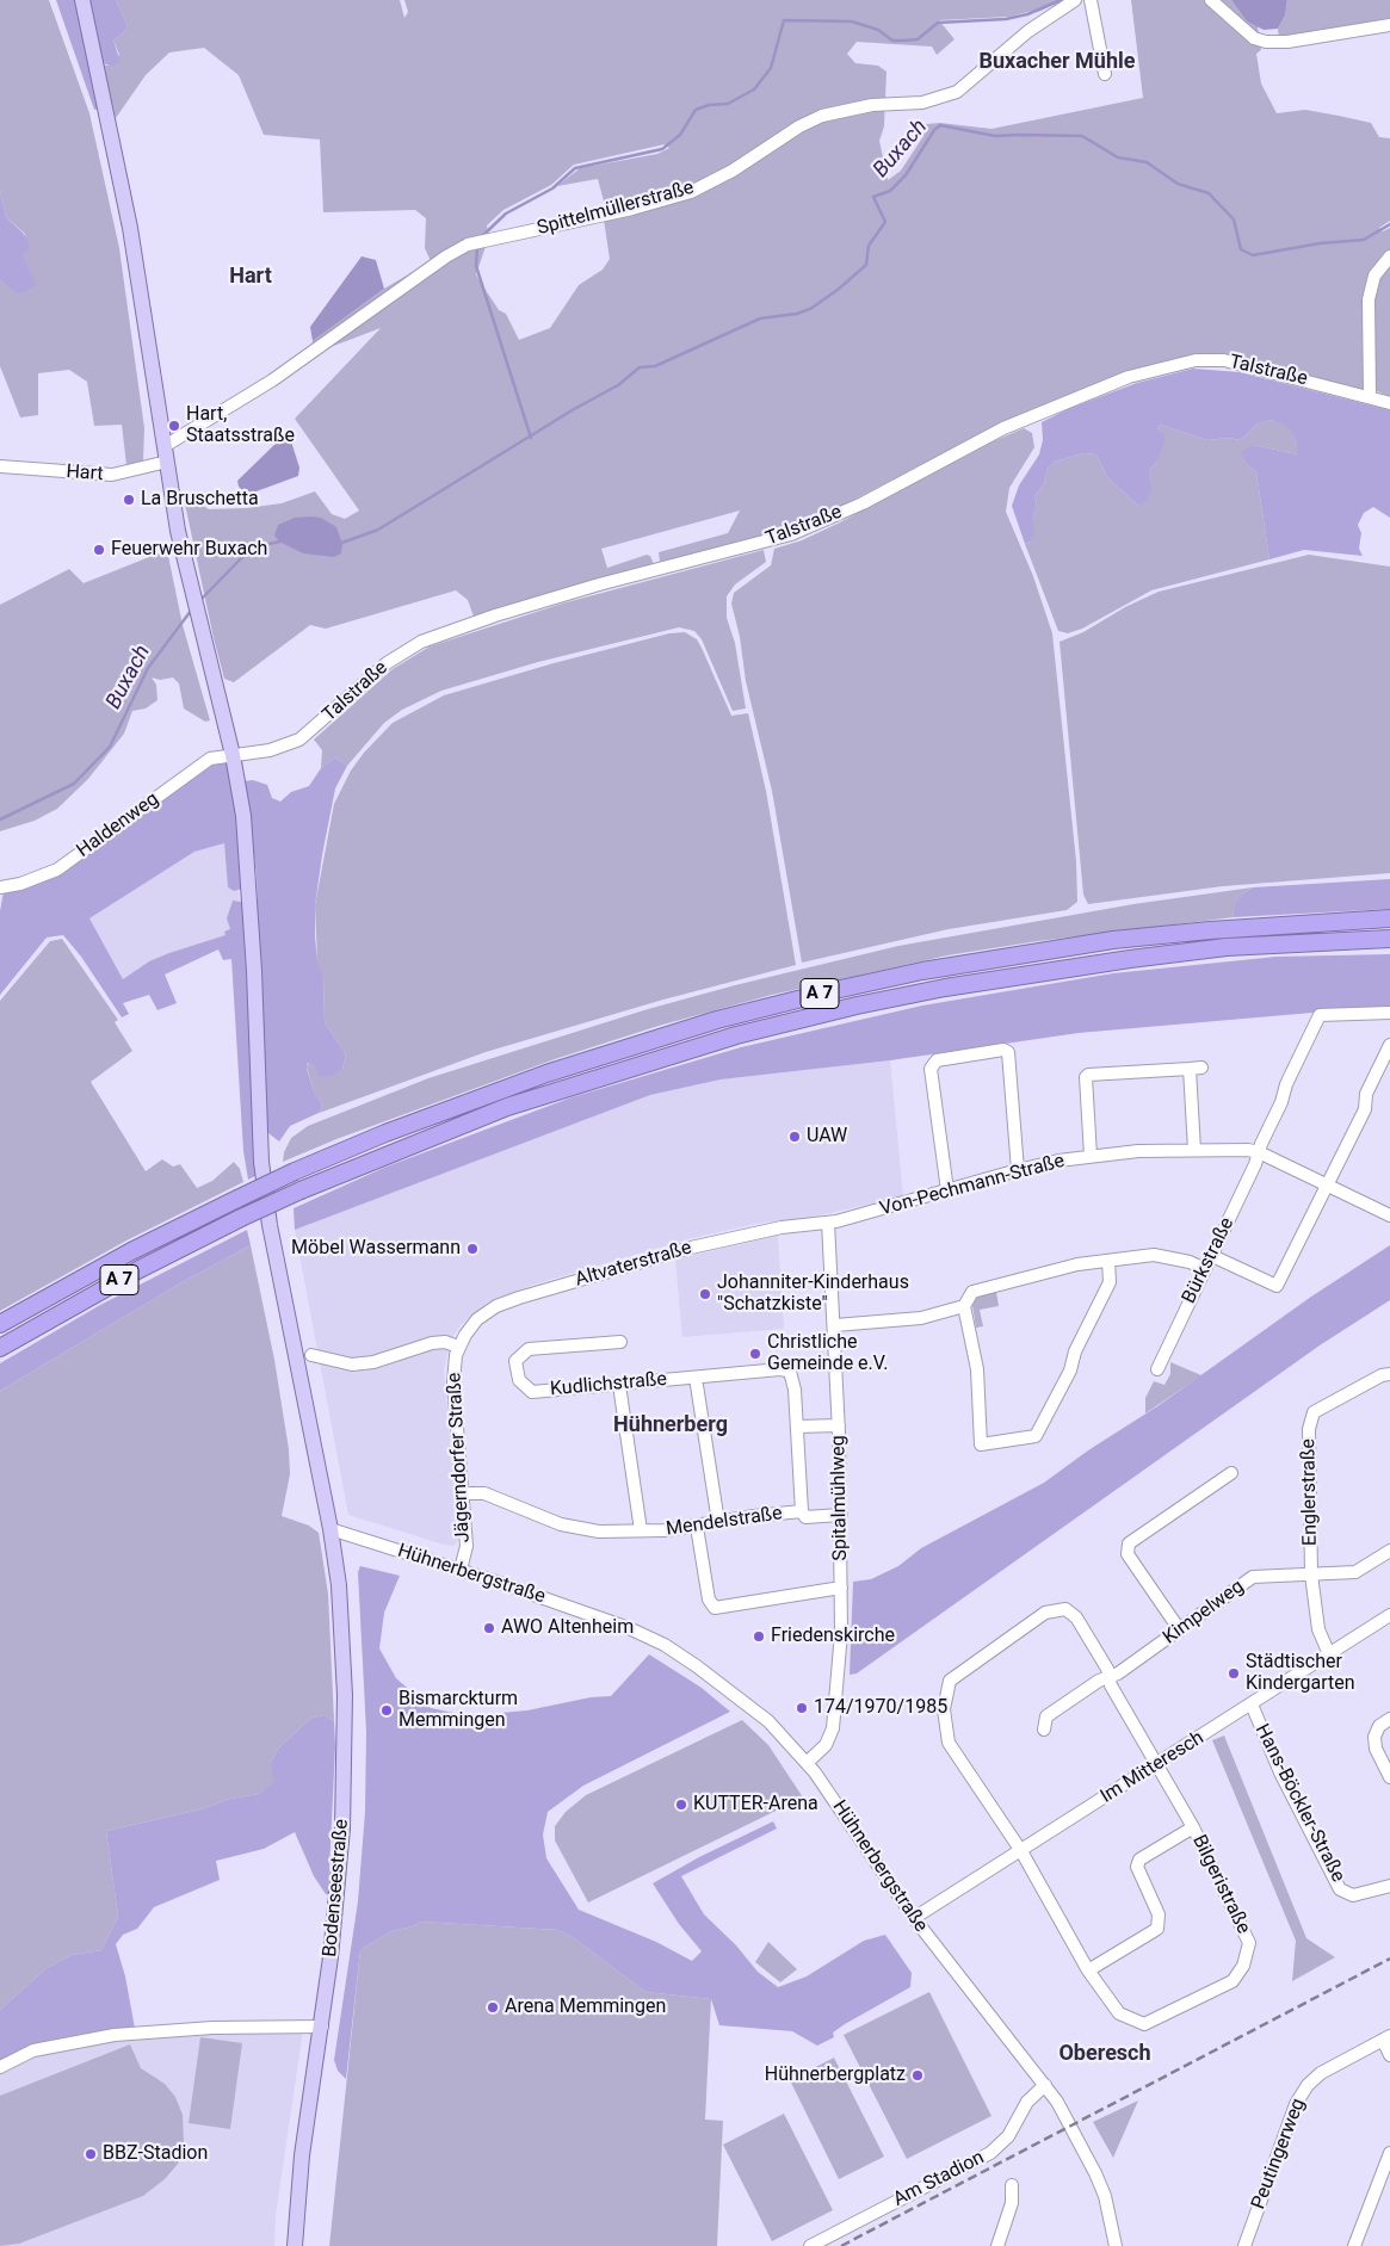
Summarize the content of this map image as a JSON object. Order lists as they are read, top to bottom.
{
  "streets": {
    "highway": ["A 7"],
    "main road": ["Bodenseestraße"],
    "street": [
      "Spittelmüllerstraße",
      "Talstraße",
      "Hart",
      "Haldenweg",
      "Von-Pechmann-Straße",
      "Bürkstraße",
      "Altvaterstraße",
      "Kudlichstraße",
      "Jägerndorfer Straße",
      "Englerstraße",
      "Spitalmühlweg",
      "Mendelstraße",
      "Hühnerbergstraße",
      "Kimpelweg",
      "Im Mitteresch",
      "Hans-Böckler-Straße",
      "Bilgeristraße",
      "Peutingerweg",
      "Am Stadion"
    ]
  },
  "crossings": [
    ["Spittelmüllerstraße", "Bodenseestraße"],
    ["Talstraße", "Haldenweg"],
    ["Talstraße", "Bodenseestraße"],
    ["Hart", "Bodenseestraße"],
    ["Haldenweg", "Bodenseestraße"],
    ["Von-Pechmann-Straße", "Bürkstraße"],
    ["Von-Pechmann-Straße", "Altvaterstraße"],
    ["Von-Pechmann-Straße", "Spitalmühlweg"],
    ["Altvaterstraße", "Jägerndorfer Straße"],
    ["Altvaterstraße", "Spitalmühlweg"],
    ["Jägerndorfer Straße", "Mendelstraße"],
    ["Jägerndorfer Straße", "Hühnerbergstraße"],
    ["Englerstraße", "Kimpelweg"],
    ["Englerstraße", "Im Mitteresch"],
    ["Spitalmühlweg", "Mendelstraße"],
    ["Spitalmühlweg", "Hühnerbergstraße"],
    ["Hühnerbergstraße", "Im Mitteresch"],
    ["Hühnerbergstraße", "Bodenseestraße"],
    ["Hühnerbergstraße", "Am Stadion"],
    ["Kimpelweg", "Bilgeristraße"],
    ["Im Mitteresch", "Hans-Böckler-Straße"],
    ["Im Mitteresch", "Bilgeristraße"]
  ],
  "districts": [
    "Buxacher Mühle",
    "Hart",
    "Hühnerberg",
    "Oberesch"
  ],
  "water": ["Buxach"],
  "places": [
    "Hart, Staatsstraße",
    "La Bruschetta",
    "Feuerwehr Buxach",
    "UAW",
    "Möbel Wassermann",
    "Johanniter-Kinderhaus \"Schatzkiste\"",
    "Christliche Gemeinde e.V.",
    "AWO Altenheim",
    "Friedenskirche",
    "Städtischer Kindergarten",
    "174/1970/1985",
    "Bismarckturm Memmingen",
    "KUTTER-Arena",
    "Arena Memmingen",
    "Hühnerbergplatz",
    "BBZ-Stadion"
  ]
}
